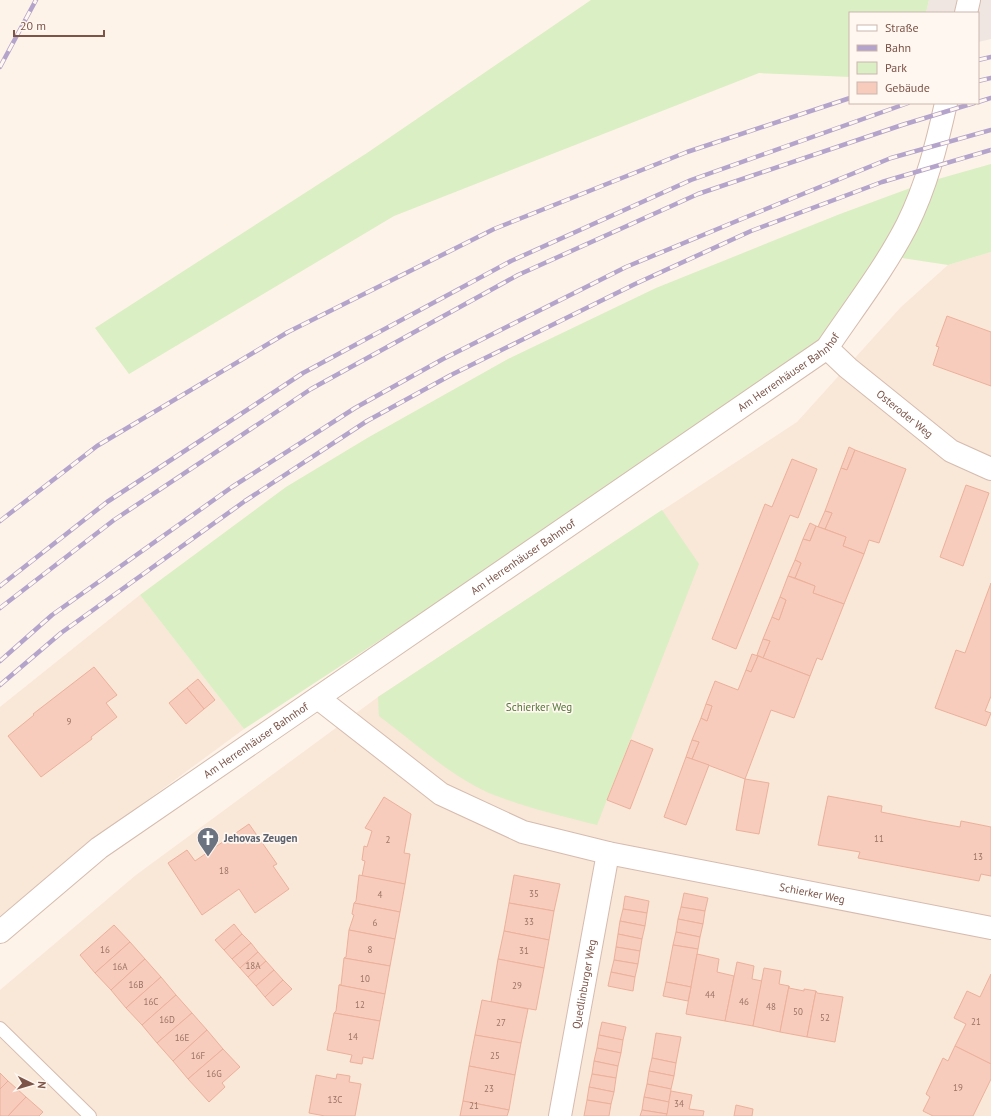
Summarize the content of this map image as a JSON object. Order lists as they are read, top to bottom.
{
  "streets": {
    "street": [
      "Am Herrenhäuser Bahnhof",
      "Osteroder Weg",
      "Schierker Weg",
      "Quedlinburger Weg"
    ]
  },
  "crossings": [
    ["Am Herrenhäuser Bahnhof", "Osteroder Weg"],
    ["Am Herrenhäuser Bahnhof", "Schierker Weg"],
    ["Schierker Weg", "Quedlinburger Weg"]
  ],
  "parks": ["Schierker Weg"],
  "places": {
    "church": ["Jehovas Zeugen"]
  },
  "house_numbers": [
    "9",
    "11",
    "2",
    "13",
    "18",
    "35",
    "4",
    "33",
    "6",
    "16",
    "8",
    "31",
    "18A",
    "16A",
    "10",
    "16B",
    "29",
    "44",
    "16C",
    "46",
    "12",
    "48",
    "50",
    "52",
    "16D",
    "21",
    "27",
    "14",
    "16E",
    "16F",
    "25",
    "16G",
    "19",
    "23",
    "13C",
    "34",
    "21"
  ],
  "legend": [
    "Straße",
    "Bahn",
    "Park",
    "Gebäude"
  ],
  "scale_bar": "20 m",
  "north": "right"
}
